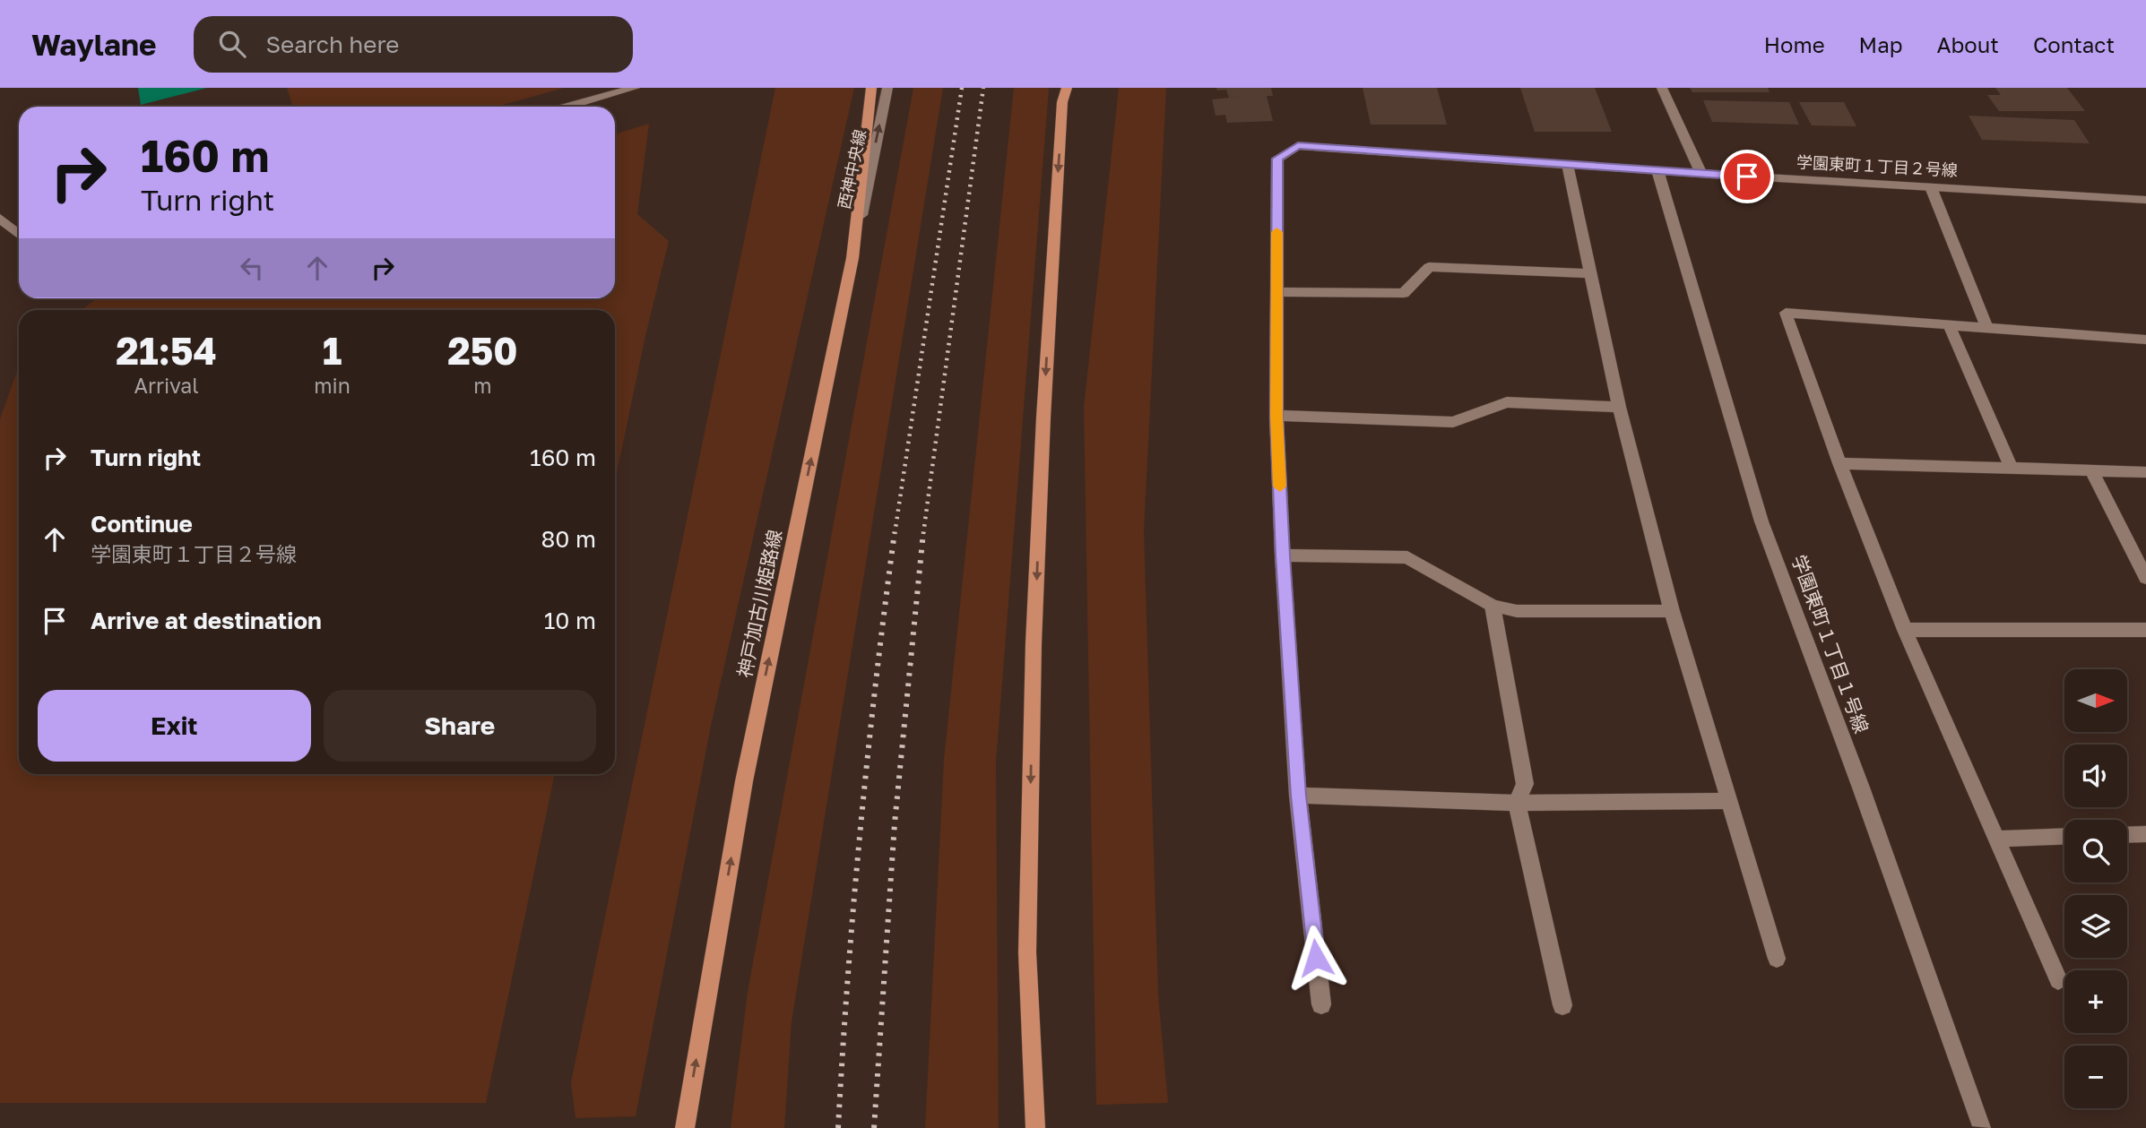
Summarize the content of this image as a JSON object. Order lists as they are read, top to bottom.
{
  "streets": {
    "main road": ["神戸加古川姫路線"],
    "street": ["学園東町１丁目２号線", "西神中央線", "学園東町１丁目１号線"]
  },
  "crossings": [
    ["学園東町１丁目２号線", "学園東町１丁目１号線"],
    ["西神中央線", "神戸加古川姫路線"]
  ],
  "one_way": ["西神中央線", "神戸加古川姫路線"],
  "north": "right",
  "page": {
    "header": "Waylane",
    "search": "Search here",
    "nav": [
      "Home",
      "Map",
      "About",
      "Contact"
    ],
    "turn": ["160 m", "Turn right"],
    "eta": [
      "21:54",
      "Arrival",
      "1",
      "min",
      "250",
      "m"
    ],
    "list": [
      {
        "name": "Turn right",
        "value": "160 m"
      },
      {
        "name": "Continue",
        "note": "学園東町１丁目２号線",
        "value": "80 m"
      },
      {
        "name": "Arrive at destination",
        "value": "10 m"
      }
    ],
    "map_buttons": ["+", "−"],
    "buttons": ["Exit", "Share"]
  }
}
